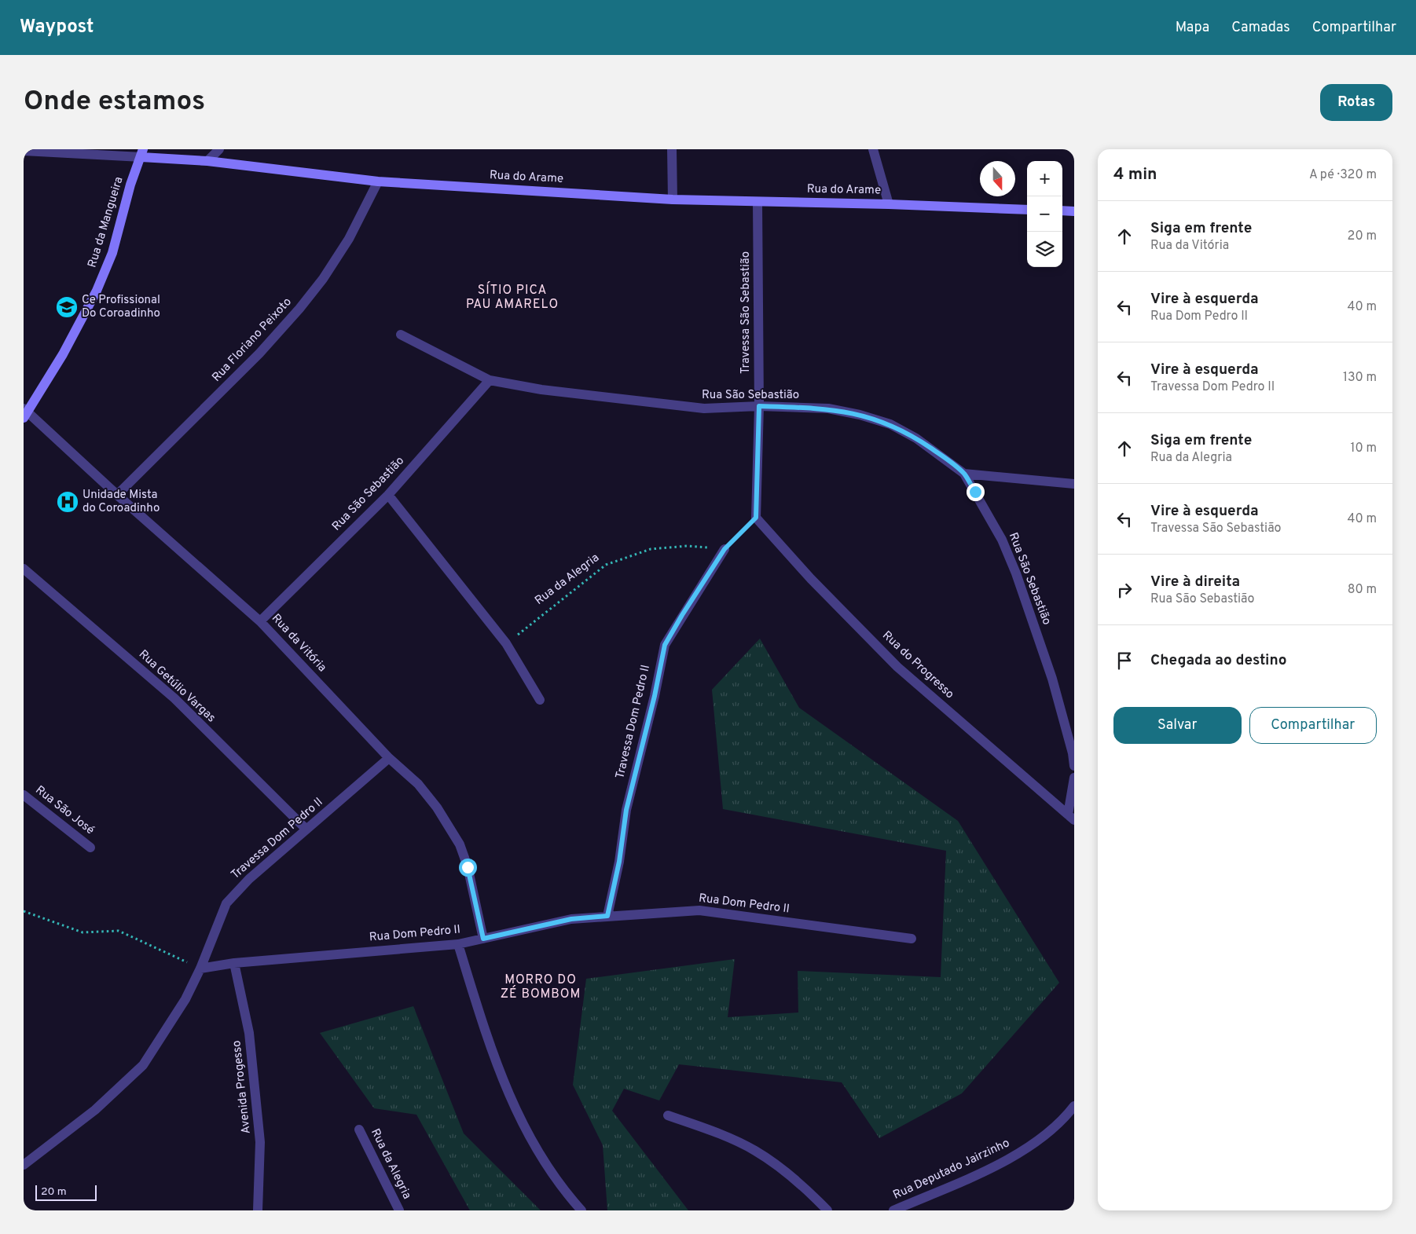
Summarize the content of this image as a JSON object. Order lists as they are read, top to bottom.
{
  "streets": {
    "main road": ["Rua do Arame", "Rua da Mangueira"],
    "street": [
      "Travessa São Sebastião",
      "Rua Floriano Peixoto",
      "Rua São Sebastião",
      "Rua da Alegria",
      "Rua da Vitória",
      "Rua do Progresso",
      "Rua Getúlio Vargas",
      "Travessa Dom Pedro II",
      "Rua São José",
      "Rua Dom Pedro II",
      "Avenida Progesso",
      "Rua Deputado Jairzinho"
    ]
  },
  "crossings": [
    ["Rua do Arame", "Rua da Mangueira"],
    ["Rua do Arame", "Travessa São Sebastião"],
    ["Rua do Arame", "Rua Floriano Peixoto"],
    ["Rua da Mangueira", "Rua da Vitória"],
    ["Travessa São Sebastião", "Rua São Sebastião"],
    ["Travessa São Sebastião", "Rua do Progresso"],
    ["Rua Floriano Peixoto", "Rua da Vitória"],
    ["Rua São Sebastião", "Rua da Vitória"],
    ["Rua da Alegria", "Travessa Dom Pedro II"],
    ["Rua da Vitória", "Travessa Dom Pedro II"],
    ["Rua da Vitória", "Rua Dom Pedro II"],
    ["Rua Getúlio Vargas", "Travessa Dom Pedro II"],
    ["Travessa Dom Pedro II", "Rua Dom Pedro II"],
    ["Rua Dom Pedro II", "Avenida Progesso"]
  ],
  "districts": ["SÍTIO PICA PAU AMARELO", "MORRO DO ZÉ BOMBOM"],
  "places": {
    "school or university": ["Ce Profissional Do Coroadinho"],
    "hospital": ["Unidade Mista do Coroadinho"]
  },
  "scale_bar": "20 m",
  "north": "bottom",
  "page": {
    "header": "Waypost",
    "nav": ["Mapa", "Camadas", "Compartilhar"],
    "buttons": [
      "Rotas",
      ["Salvar", "Compartilhar"]
    ],
    "title": "Onde estamos",
    "heading": ["4 min", "A pé · 320 m"],
    "map_buttons": ["+", "−"],
    "list": [
      ["Siga em frente", "Rua da Vitória", "20 m"],
      ["Vire à esquerda", "Rua Dom Pedro II", "40 m"],
      ["Vire à esquerda", "Travessa Dom Pedro II", "130 m"],
      ["Siga em frente", "Rua da Alegria", "10 m"],
      ["Vire à esquerda", "Travessa São Sebastião", "40 m"],
      ["Vire à direita", "Rua São Sebastião", "80 m"],
      "Chegada ao destino"
    ],
    "scale": "20 m"
  }
}
